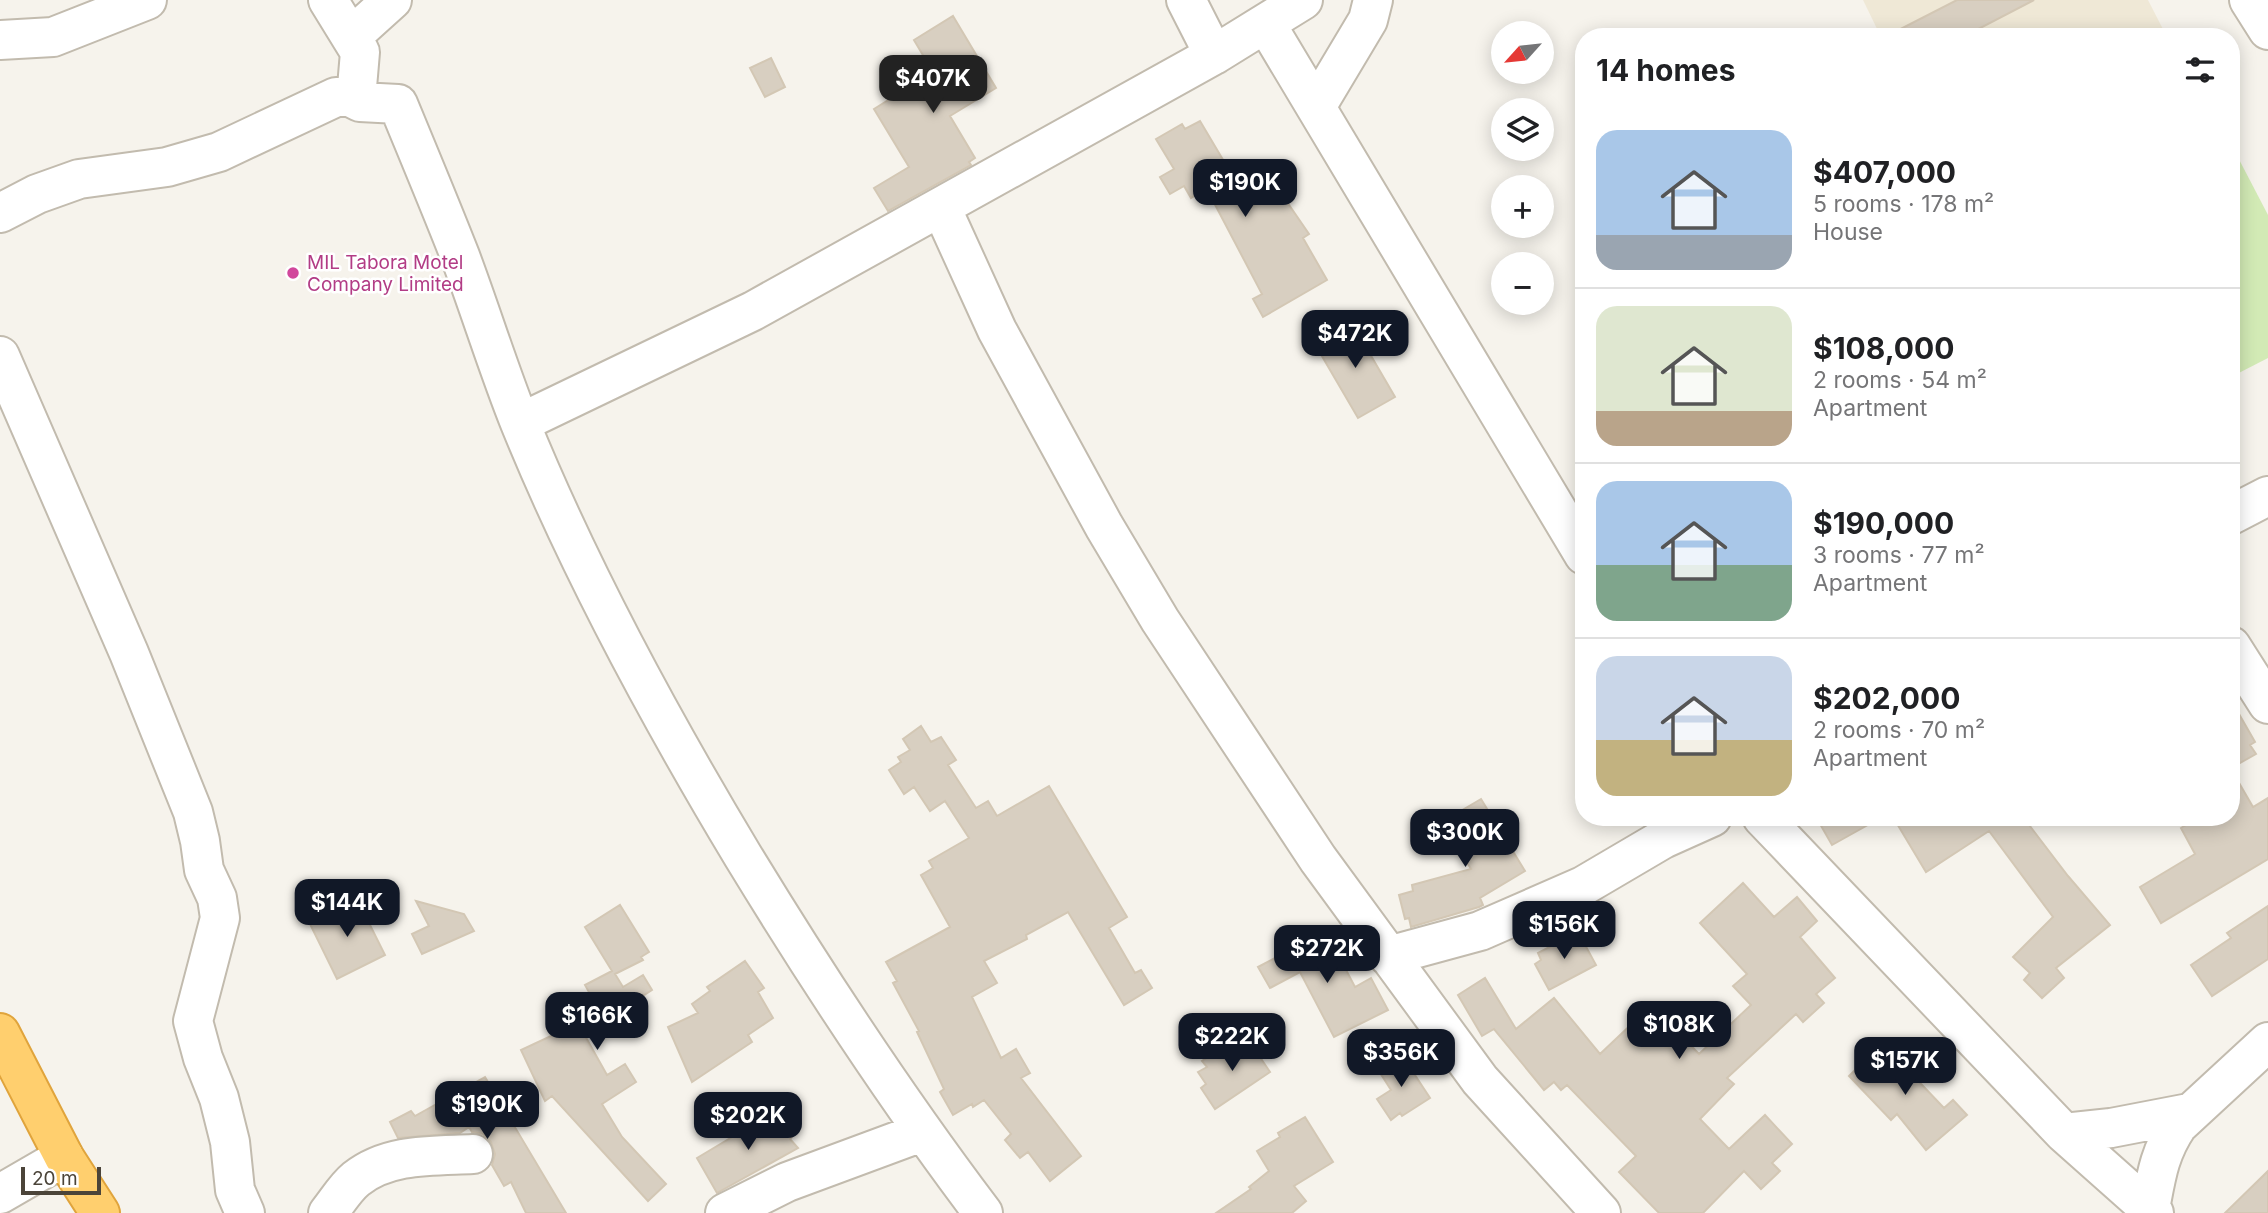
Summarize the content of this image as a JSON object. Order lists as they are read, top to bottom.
{
  "places": ["MIL Tabora Motel Company Limited"],
  "scale_bar": "20 m",
  "north": "bottom left",
  "page": {
    "map_buttons": ["+", "−"],
    "heading": "14 homes",
    "price": [
      "$407K",
      "$190K",
      "$472K",
      "$300K",
      "$144K",
      "$156K",
      "$272K",
      "$166K",
      "$108K",
      "$222K",
      "$356K",
      "$157K",
      "$190K",
      "$202K"
    ],
    "list": [
      {
        "name": "$407,000",
        "note": "5 rooms · 178 m² · House"
      },
      {
        "name": "$108,000",
        "note": "2 rooms · 54 m² · Apartment"
      },
      {
        "name": "$190,000",
        "note": "3 rooms · 77 m² · Apartment"
      },
      {
        "name": "$202,000",
        "note": "2 rooms · 70 m² · Apartment"
      }
    ],
    "scale": "20 m"
  }
}
